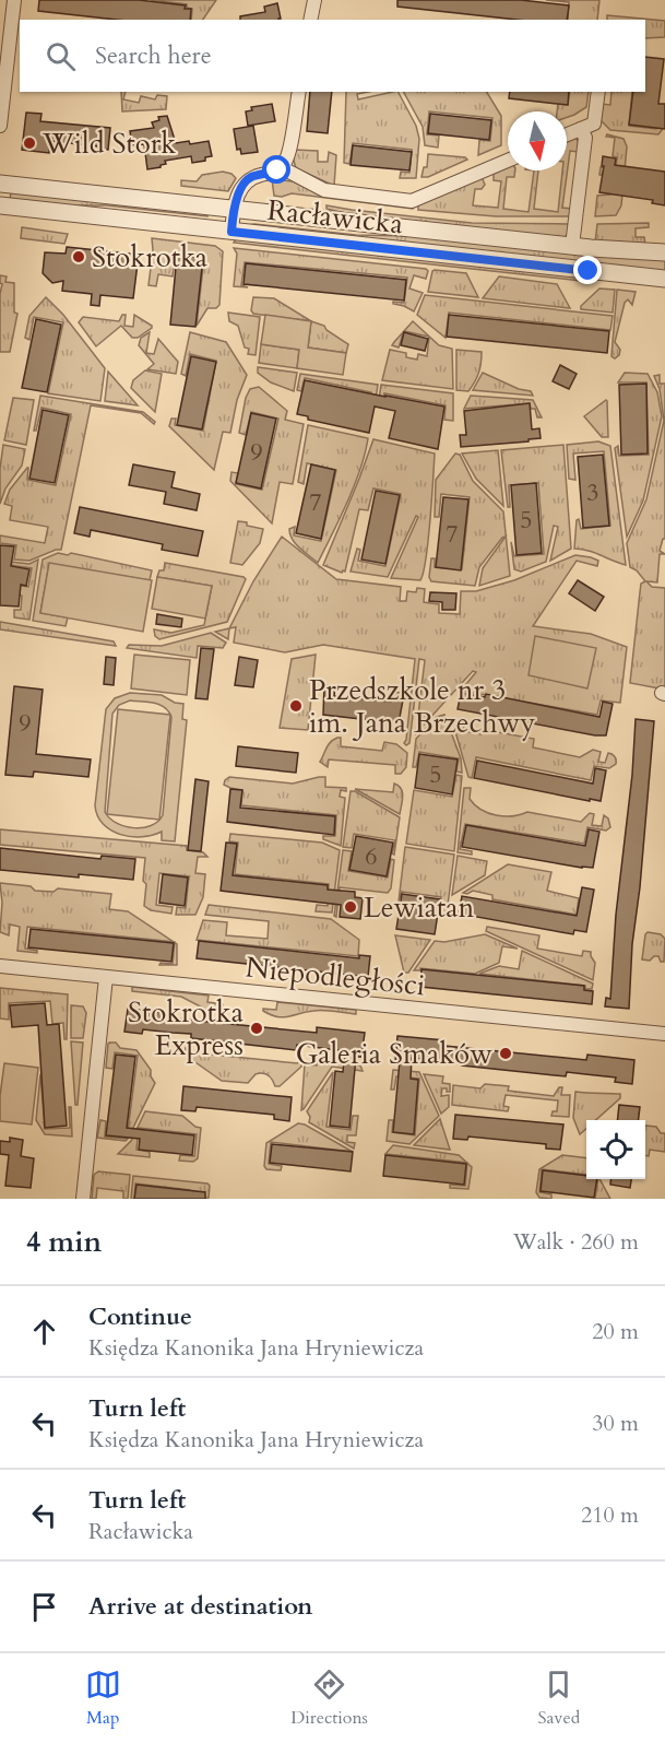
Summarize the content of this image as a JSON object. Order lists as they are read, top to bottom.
{
  "streets": {
    "street": ["Racławicka", "Niepodległości"]
  },
  "places": [
    "Wild Stork",
    "Stokrotka",
    "Przedszkole nr 3 im. Jana Brzechwy",
    "Lewiatan",
    "Stokrotka Express",
    "Galeria Smaków"
  ],
  "house_numbers": [
    "9",
    "3",
    "7",
    "5",
    "7",
    "9",
    "5",
    "6"
  ],
  "north": "bottom",
  "page": {
    "search": "Search here",
    "heading": ["4 min", "Walk · 260 m"],
    "list": [
      ["Continue", "Księdza Kanonika Jana Hryniewicza", "20 m"],
      ["Turn left", "Księdza Kanonika Jana Hryniewicza", "30 m"],
      ["Turn left", "Racławicka", "210 m"],
      "Arrive at destination"
    ],
    "nav": ["Map", "Directions", "Saved"]
  }
}
